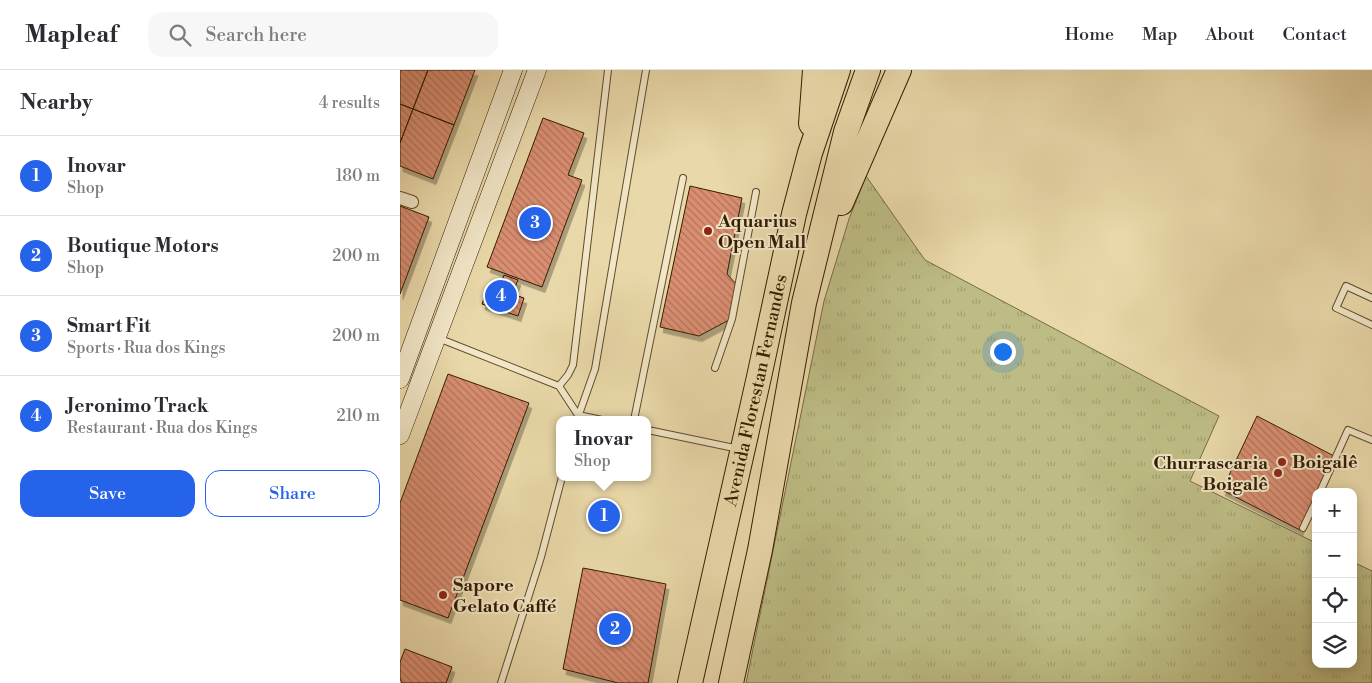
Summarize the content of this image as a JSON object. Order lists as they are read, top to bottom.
{
  "streets": {
    "highway": ["Avenida Florestan Fernandes"]
  },
  "places": [
    "Aquarius Open Mall",
    "Boigalê",
    "Churrascaria Boigalê",
    "Sapore Gelato Caffé"
  ],
  "page": {
    "header": "Mapleaf",
    "search": "Search here",
    "nav": [
      "Home",
      "Map",
      "About",
      "Contact"
    ],
    "heading": ["Nearby", "4 results"],
    "list": [
      {
        "mark": "1",
        "name": "Inovar",
        "note": "Shop",
        "value": "180 m"
      },
      {
        "mark": "2",
        "name": "Boutique Motors",
        "note": "Shop",
        "value": "200 m"
      },
      {
        "mark": "3",
        "name": "Smart Fit",
        "note": "Sports · Rua dos Kings",
        "value": "200 m"
      },
      {
        "mark": "4",
        "name": "Jeronimo Track",
        "note": "Restaurant · Rua dos Kings",
        "value": "210 m"
      }
    ],
    "pins": [
      "3",
      "4",
      "1",
      "2"
    ],
    "popup": ["Inovar", "Shop"],
    "buttons": ["Save", "Share"],
    "map_buttons": ["+", "−"]
  }
}
